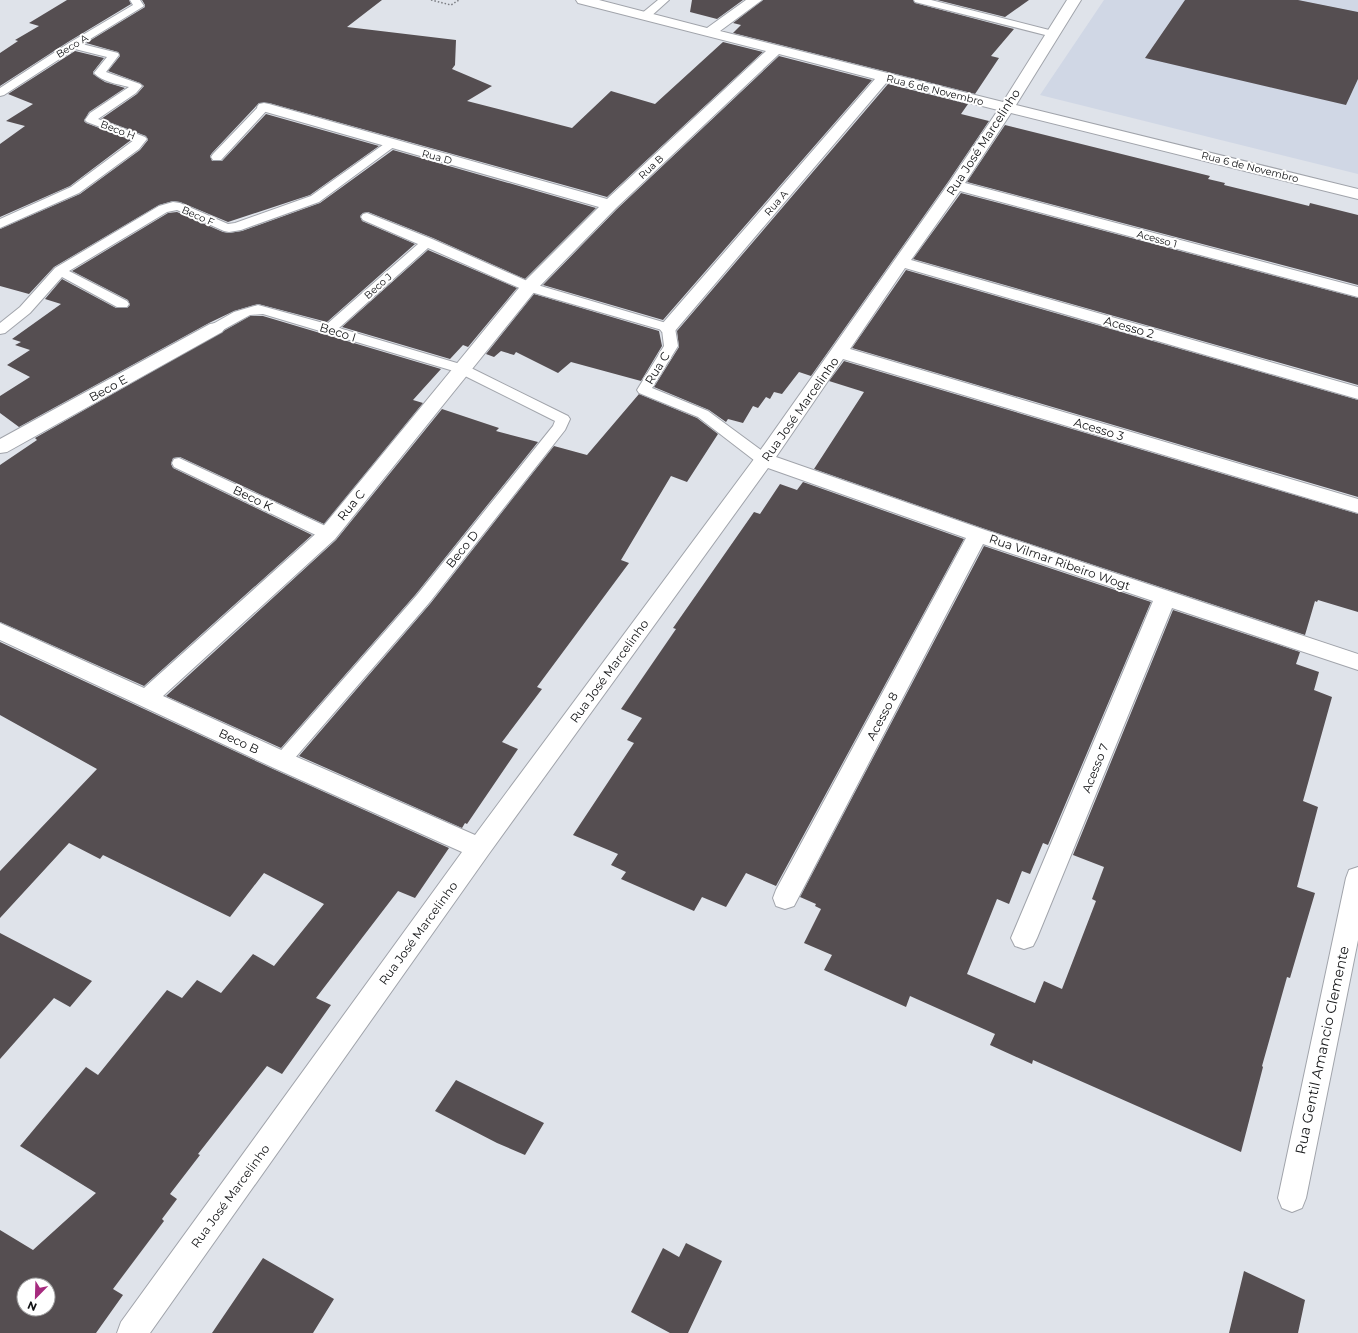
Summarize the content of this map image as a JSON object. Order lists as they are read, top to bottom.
{
  "streets": {
    "street": [
      "Rua 6 de Novembro",
      "Rua José Marcelinho",
      "Rua D",
      "Rua B",
      "Rua A",
      "Acesso 1",
      "Acesso 2",
      "Rua C",
      "Beco E",
      "Acesso 3",
      "Rua Vilmar Ribeiro Wogt",
      "Acesso 8",
      "Beco B",
      "Acesso 7",
      "Rua Gentil Amancio Clemente"
    ],
    "lane": [
      "Beco A",
      "Beco H",
      "Beco F",
      "Beco J",
      "Beco I",
      "Beco K",
      "Beco D"
    ]
  },
  "crossings": [
    ["Beco A", "Beco H"],
    ["Rua 6 de Novembro", "Rua José Marcelinho"],
    ["Rua 6 de Novembro", "Rua B"],
    ["Rua 6 de Novembro", "Rua A"],
    ["Rua José Marcelinho", "Acesso 1"],
    ["Rua José Marcelinho", "Acesso 2"],
    ["Rua José Marcelinho", "Rua C"],
    ["Rua José Marcelinho", "Acesso 3"],
    ["Rua José Marcelinho", "Rua Vilmar Ribeiro Wogt"],
    ["Rua José Marcelinho", "Beco B"],
    ["Rua D", "Rua B"],
    ["Rua D", "Beco F"],
    ["Rua B", "Rua C"],
    ["Rua A", "Rua C"],
    ["Beco J", "Beco I"],
    ["Beco I", "Rua C"],
    ["Beco I", "Beco E"],
    ["Beco I", "Beco D"],
    ["Rua C", "Beco K"],
    ["Rua C", "Beco D"],
    ["Rua C", "Rua Vilmar Ribeiro Wogt"],
    ["Rua C", "Beco B"],
    ["Beco D", "Beco B"],
    ["Rua Vilmar Ribeiro Wogt", "Acesso 8"],
    ["Rua Vilmar Ribeiro Wogt", "Acesso 7"]
  ],
  "north": "bottom left"
}
